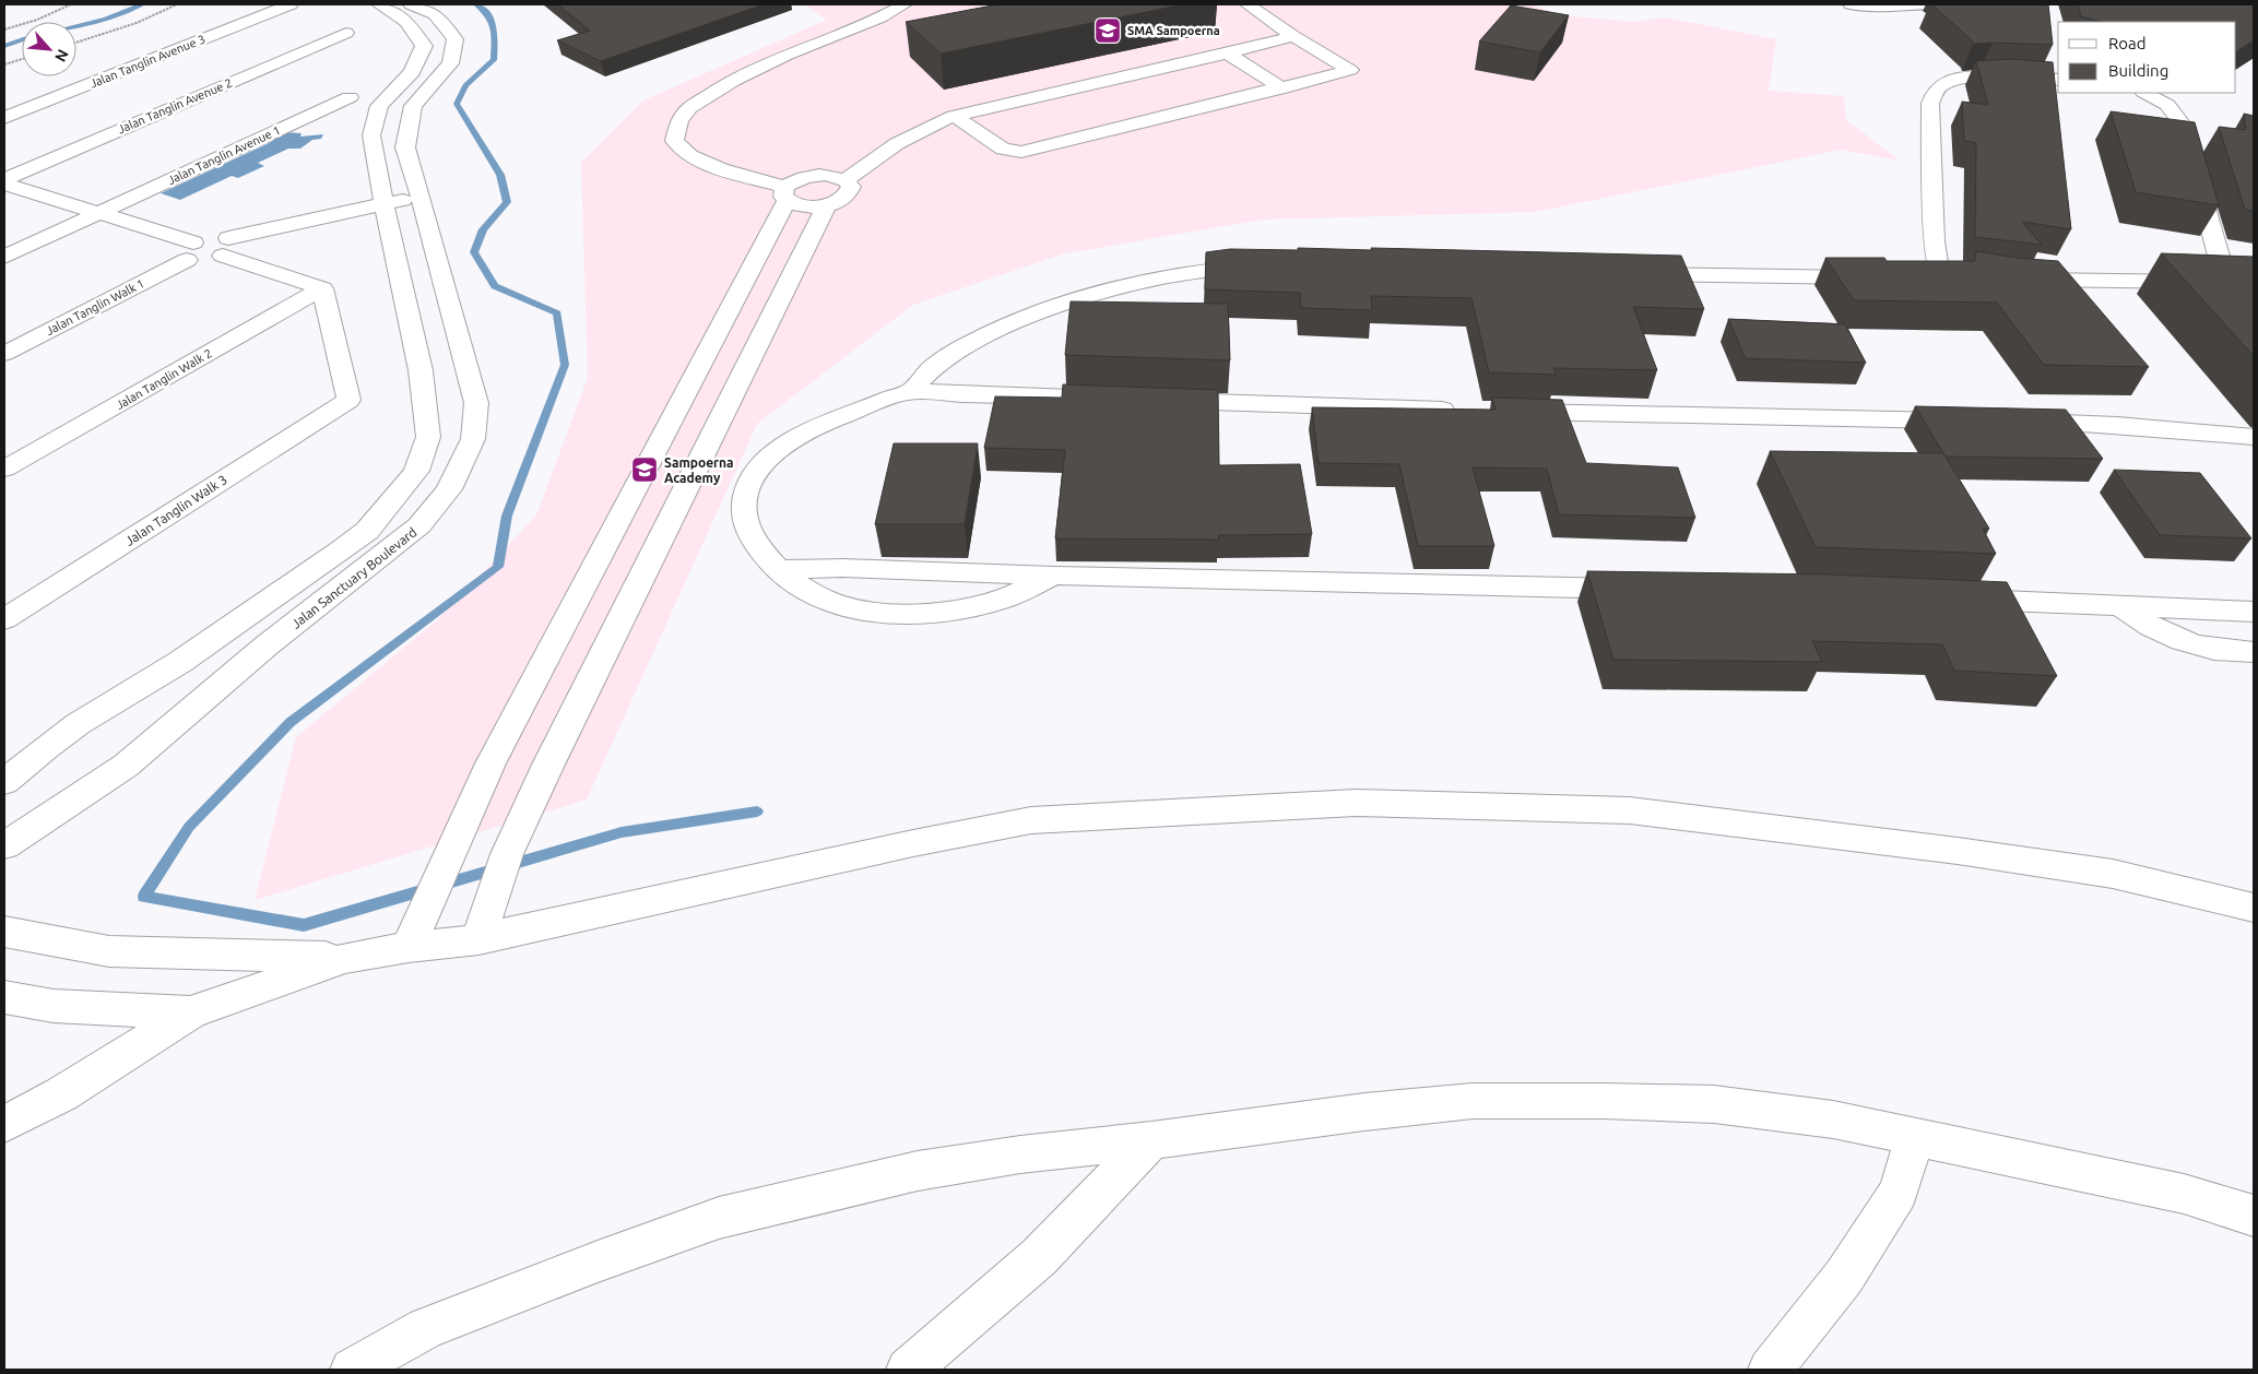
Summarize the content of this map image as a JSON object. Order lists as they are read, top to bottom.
{
  "streets": {
    "street": [
      "Jalan Tanglin Avenue 3",
      "Jalan Tanglin Avenue 2",
      "Jalan Tanglin Avenue 1",
      "Jalan Tanglin Walk 1",
      "Jalan Tanglin Walk 2",
      "Jalan Tanglin Walk 3",
      "Jalan Sanctuary Boulevard"
    ]
  },
  "crossings": [
    ["Jalan Tanglin Walk 2", "Jalan Tanglin Walk 3"]
  ],
  "places": {
    "school or university": ["SMA Sampoerna", "Sampoerna Academy"]
  },
  "legend": ["Road", "Building"],
  "north": "bottom right"
}
